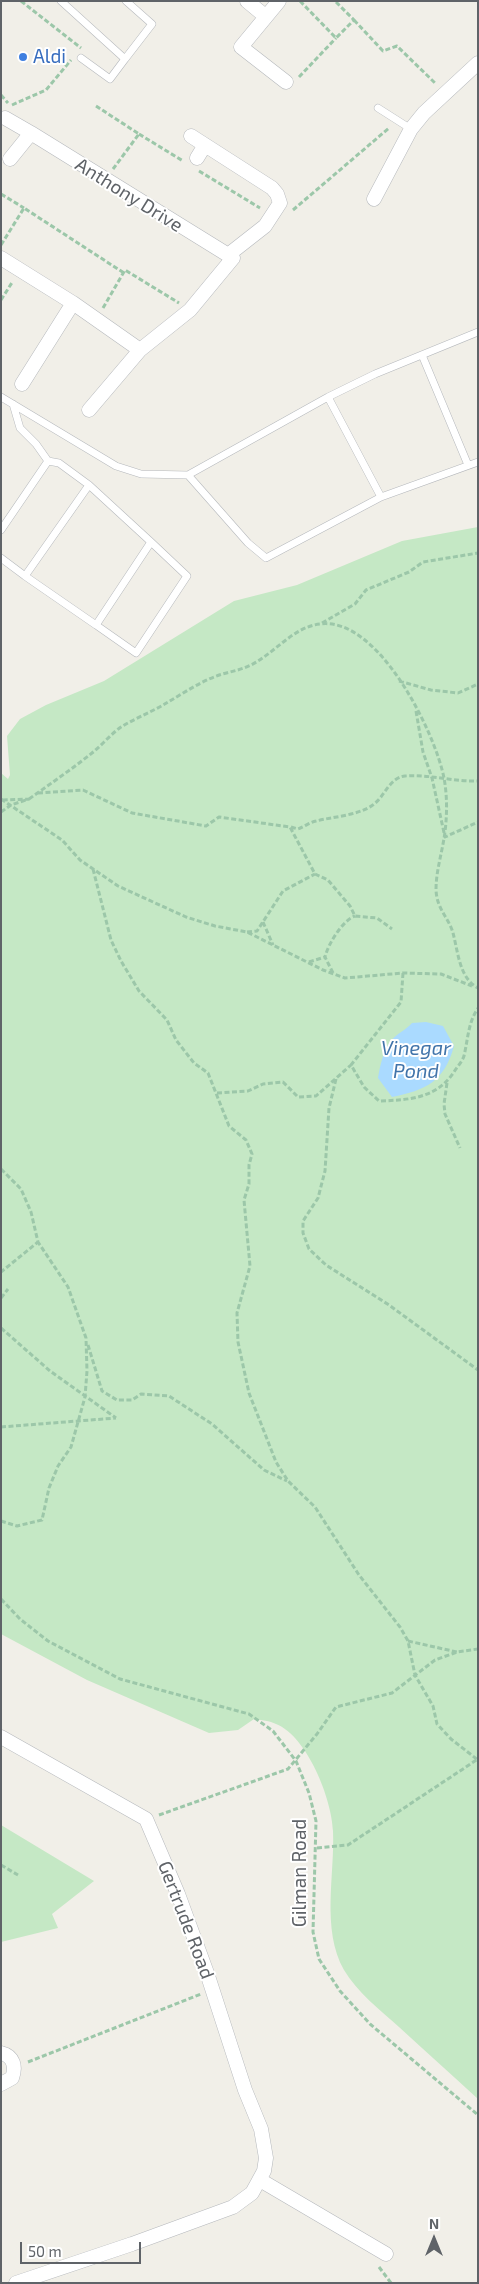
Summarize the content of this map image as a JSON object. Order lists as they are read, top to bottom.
{
  "streets": {
    "street": ["Anthony Drive", "Gertrude Road"],
    "path": ["Gilman Road"]
  },
  "water": ["Vinegar Pond"],
  "places": ["Aldi"],
  "scale_bar": "50 m",
  "north": "top"
}
